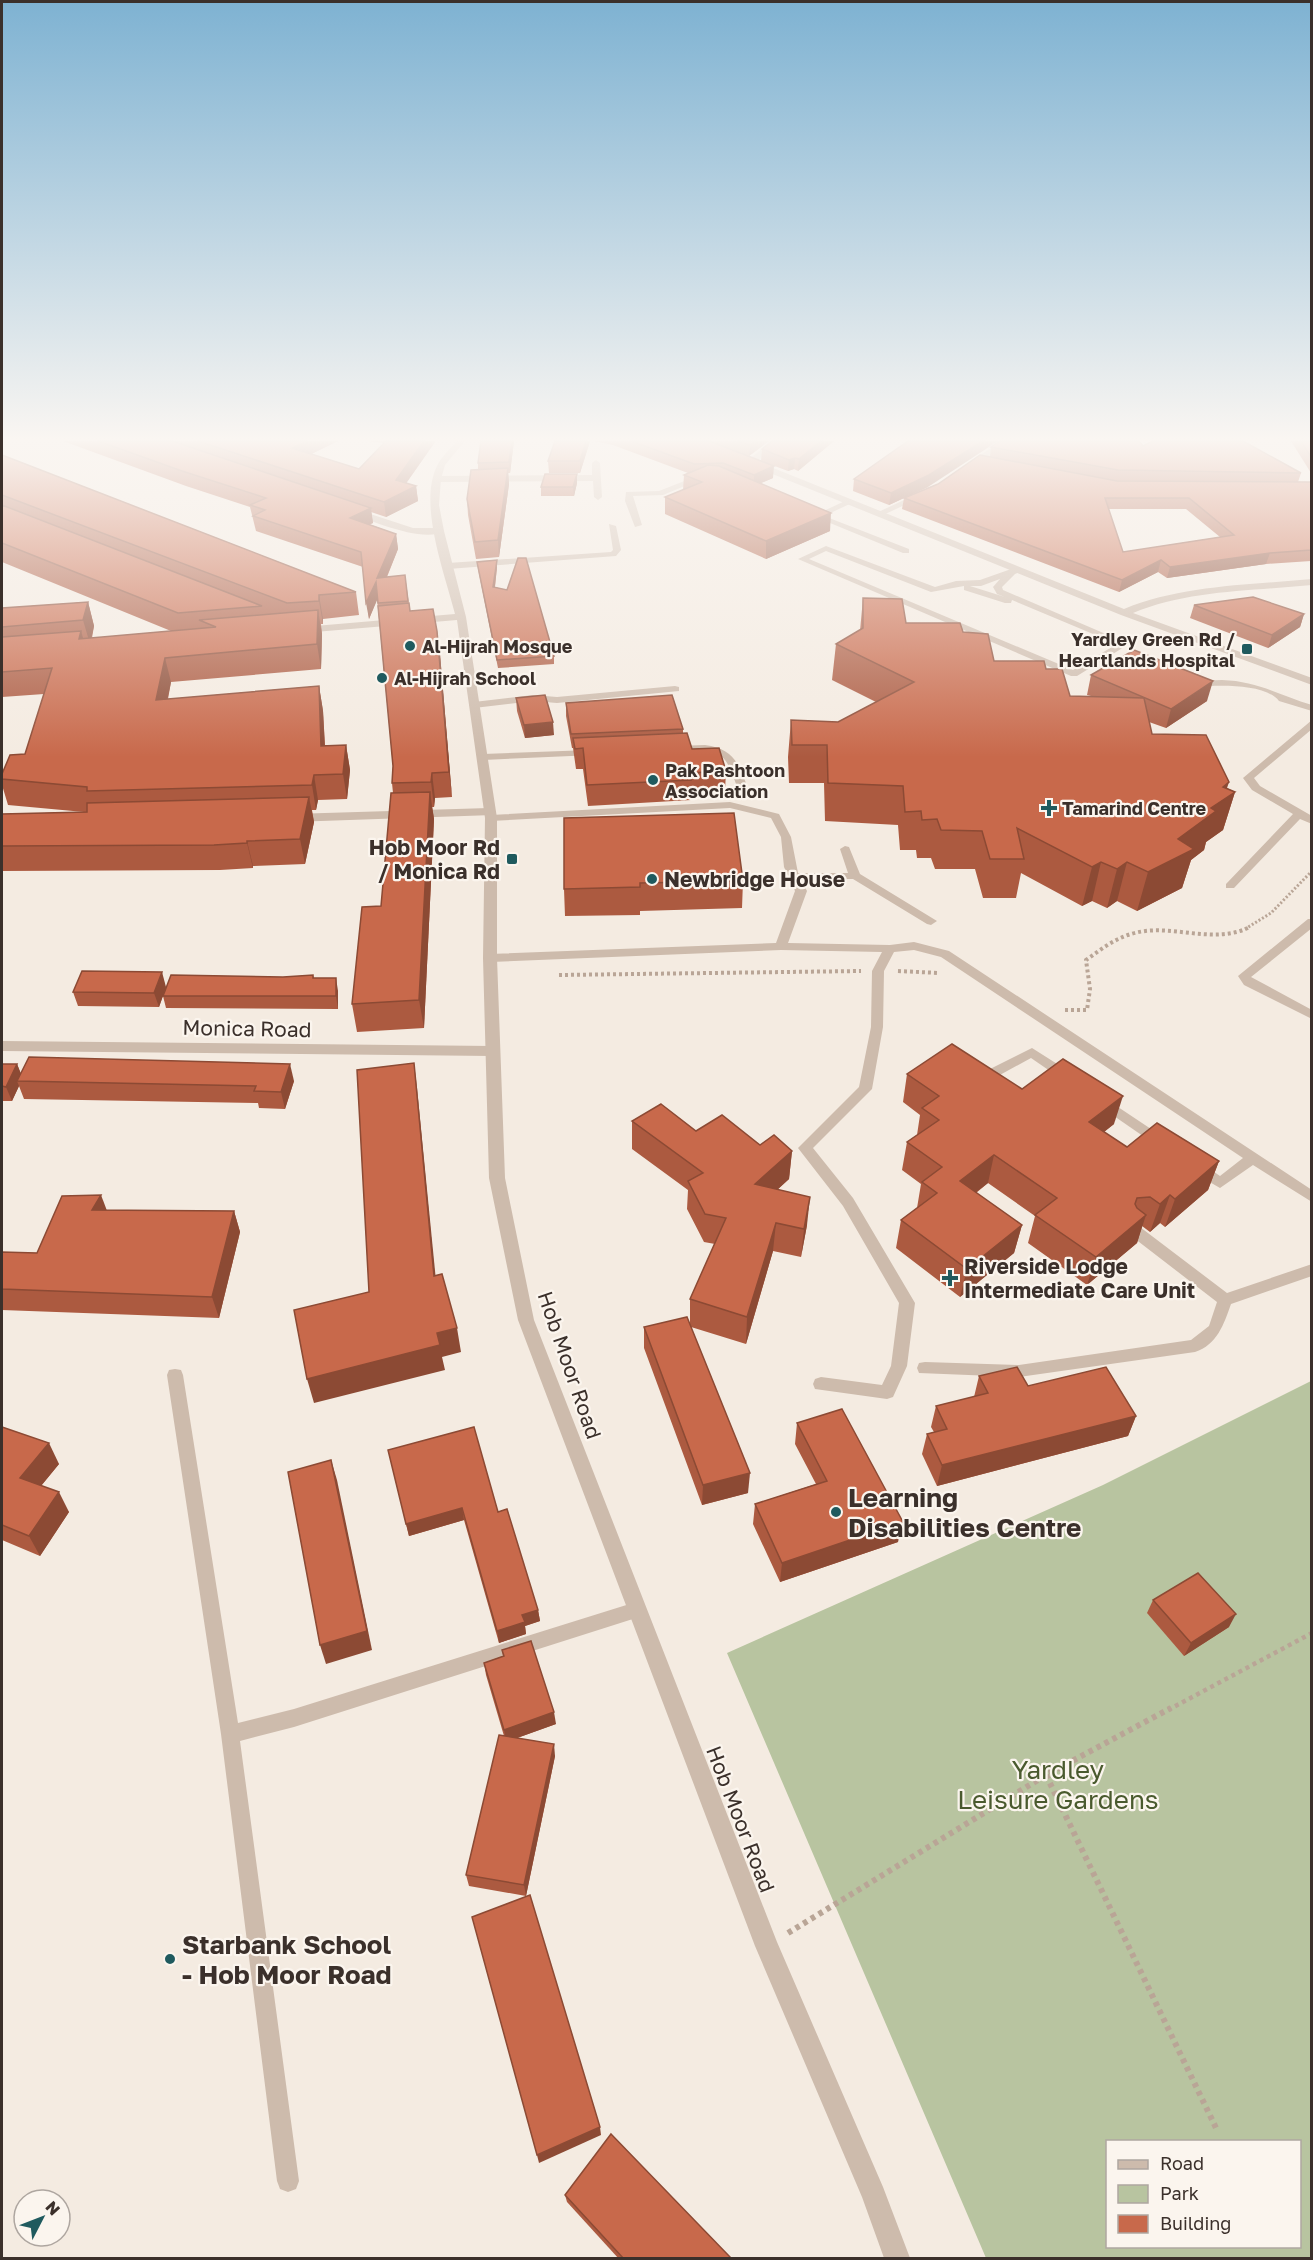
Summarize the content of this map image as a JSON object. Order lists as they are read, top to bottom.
{
  "streets": {
    "street": ["Monica Road", "Hob Moor Road"]
  },
  "crossings": [
    ["Monica Road", "Hob Moor Road"]
  ],
  "parks": ["Yardley Leisure Gardens"],
  "places": {
    "other": [
      "Al-Hijrah Mosque",
      "Al-Hijrah School",
      "Pak Pashtoon Association",
      "Newbridge House",
      "Learning Disabilities Centre",
      "Starbank School - Hob Moor Road"
    ],
    "transit": ["Yardley Green Rd / Heartlands Hospital", "Hob Moor Rd / Monica Rd"],
    "health": ["Tamarind Centre", "Riverside Lodge Intermediate Care Unit"]
  },
  "legend": ["Road", "Park", "Building"],
  "north": "top right"
}
